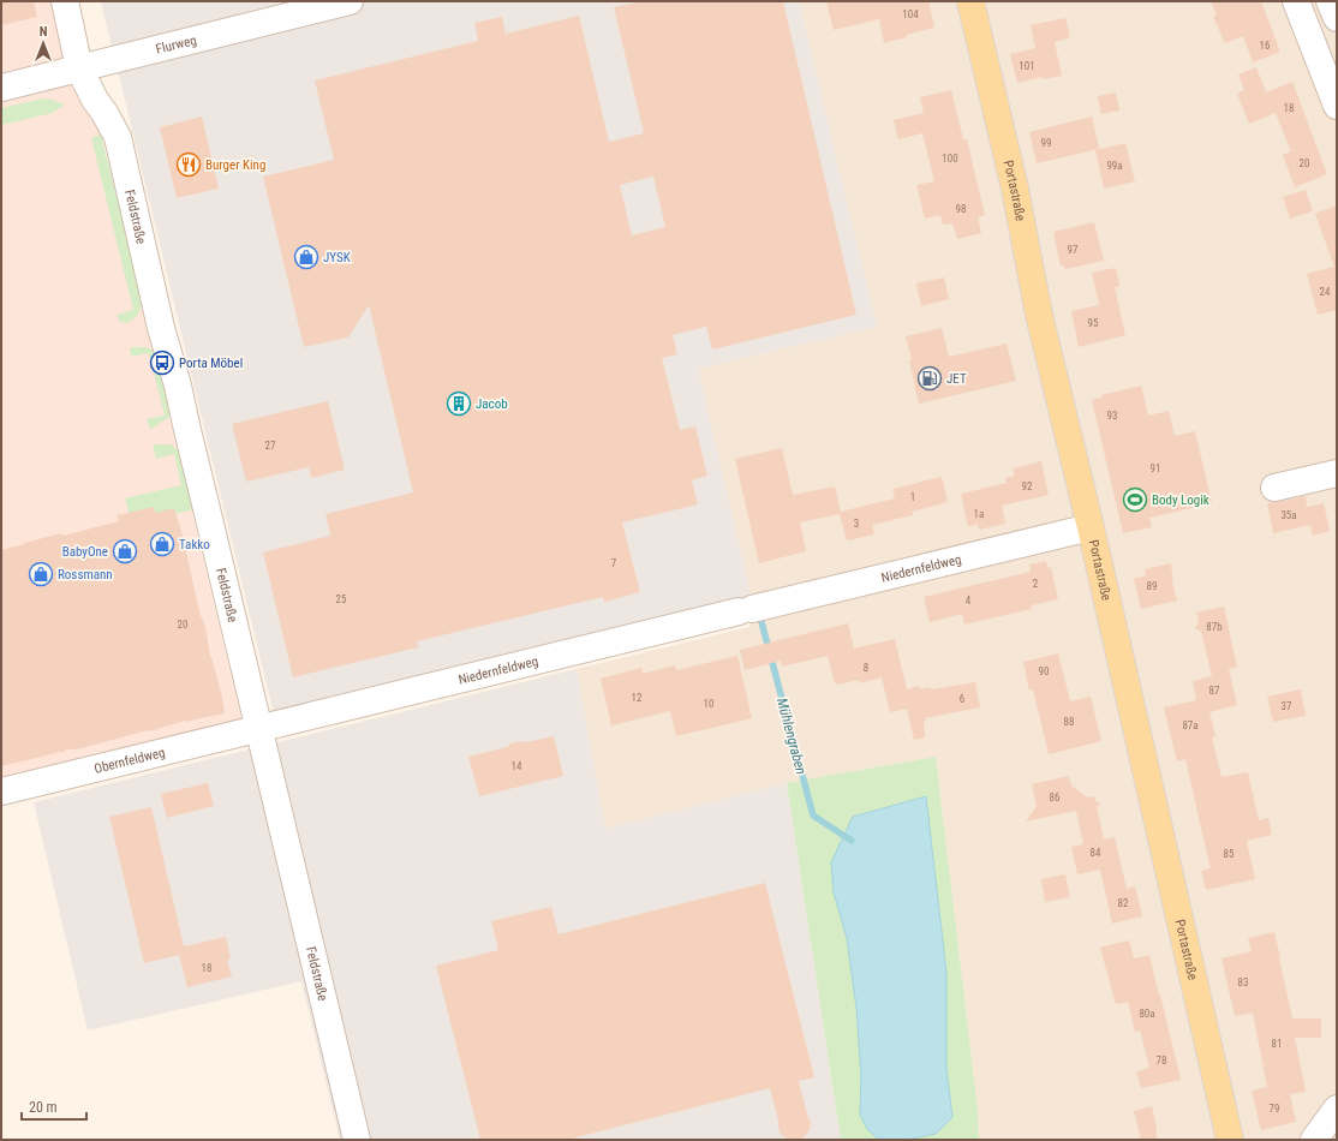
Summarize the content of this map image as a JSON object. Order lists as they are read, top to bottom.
{
  "streets": {
    "main road": ["Portastraße"],
    "street": [
      "Flurweg",
      "Feldstraße",
      "Niedernfeldweg",
      "Obernfeldweg"
    ]
  },
  "crossings": [
    ["Flurweg", "Feldstraße"],
    ["Portastraße", "Niedernfeldweg"],
    ["Feldstraße", "Niedernfeldweg"],
    ["Feldstraße", "Obernfeldweg"],
    ["Niedernfeldweg", "Obernfeldweg"]
  ],
  "water": ["Mühlengraben"],
  "places": {
    "restaurant": ["Burger King"],
    "shop": [
      "JYSK",
      "Takko",
      "BabyOne",
      "Rossmann"
    ],
    "bus stop": ["Porta Möbel"],
    "fuel station": ["JET"],
    "building": ["Jacob"],
    "sports": ["Body Logik"]
  },
  "house_numbers": [
    "104",
    "16",
    "101",
    "18",
    "99",
    "100",
    "20",
    "99a",
    "98",
    "97",
    "24",
    "95",
    "93",
    "27",
    "91",
    "92",
    "1",
    "1a",
    "35a",
    "3",
    "7",
    "2",
    "89",
    "25",
    "4",
    "20",
    "87b",
    "8",
    "90",
    "87",
    "12",
    "6",
    "10",
    "37",
    "88",
    "87a",
    "14",
    "86",
    "84",
    "85",
    "82",
    "18",
    "83",
    "80a",
    "81",
    "78",
    "79"
  ],
  "scale_bar": "20 m",
  "north": "top"
}
